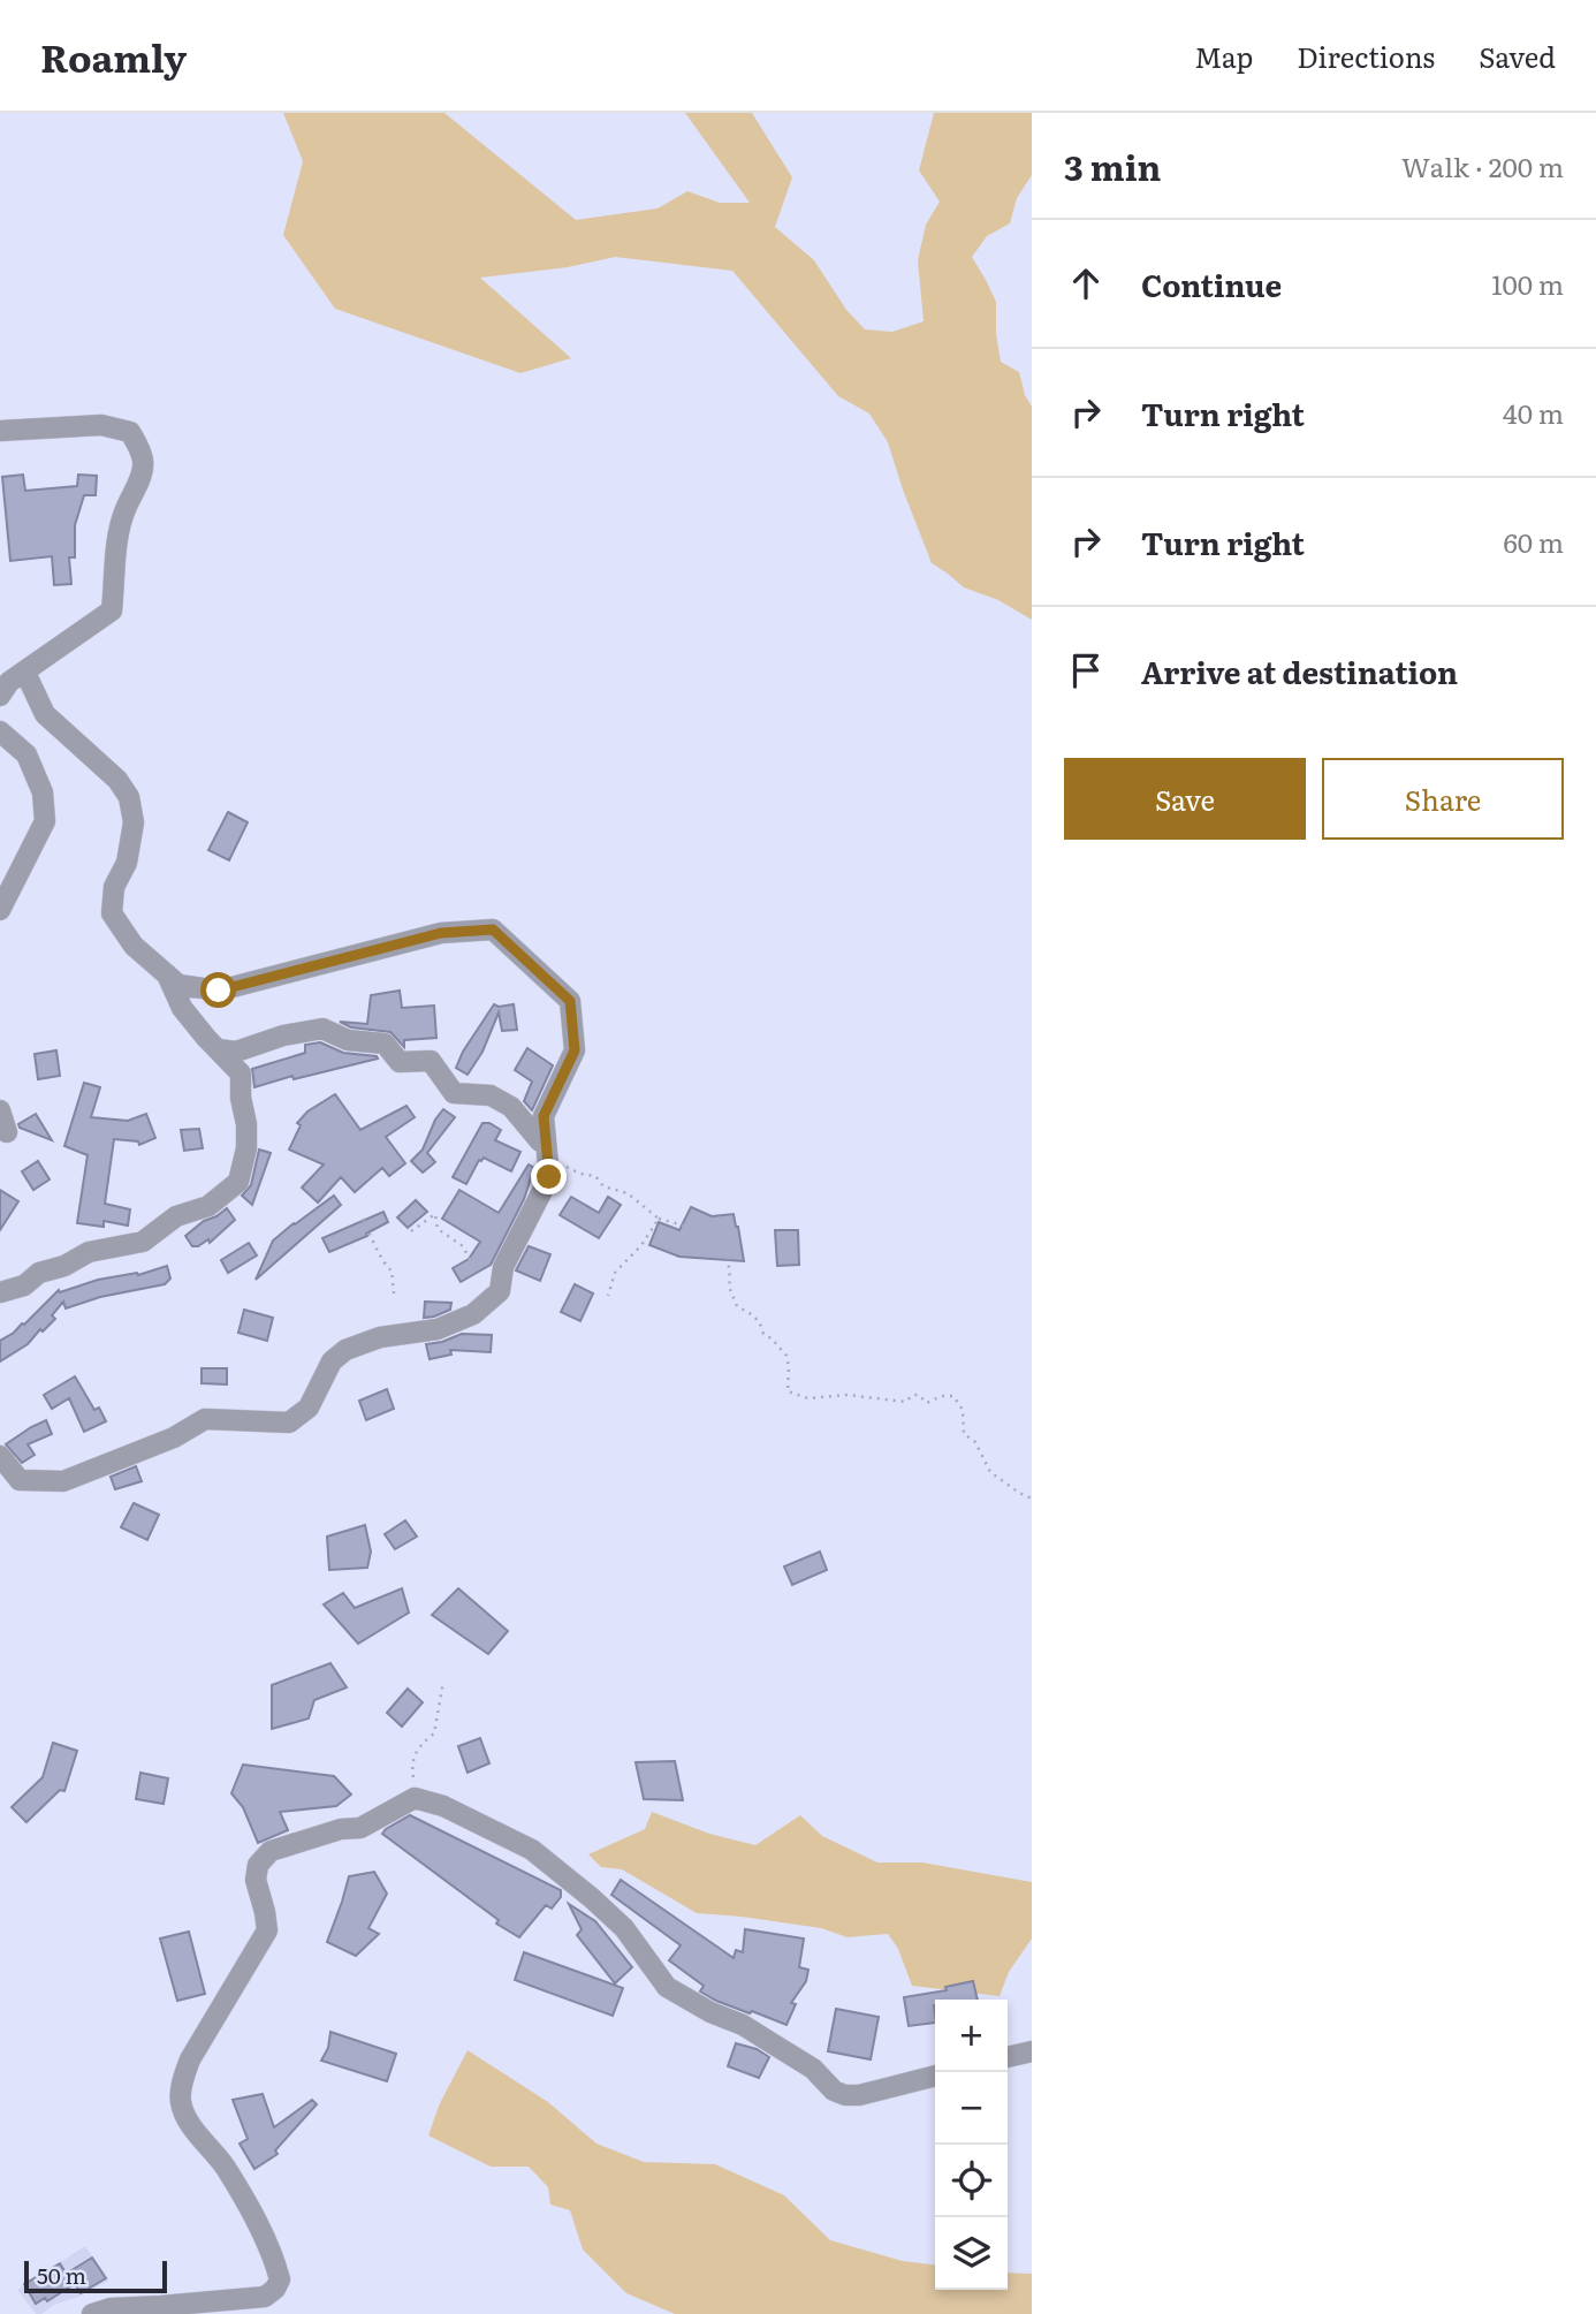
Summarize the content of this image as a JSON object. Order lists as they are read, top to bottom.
{
  "scale_bar": "50 m",
  "page": {
    "header": "Roamly",
    "nav": ["Map", "Directions", "Saved"],
    "heading": ["3 min", "Walk · 200 m"],
    "list": [
      ["Continue", "100 m"],
      ["Turn right", "40 m"],
      ["Turn right", "60 m"],
      "Arrive at destination"
    ],
    "buttons": ["Save", "Share"],
    "map_buttons": ["+", "−"],
    "scale": "50 m"
  }
}
